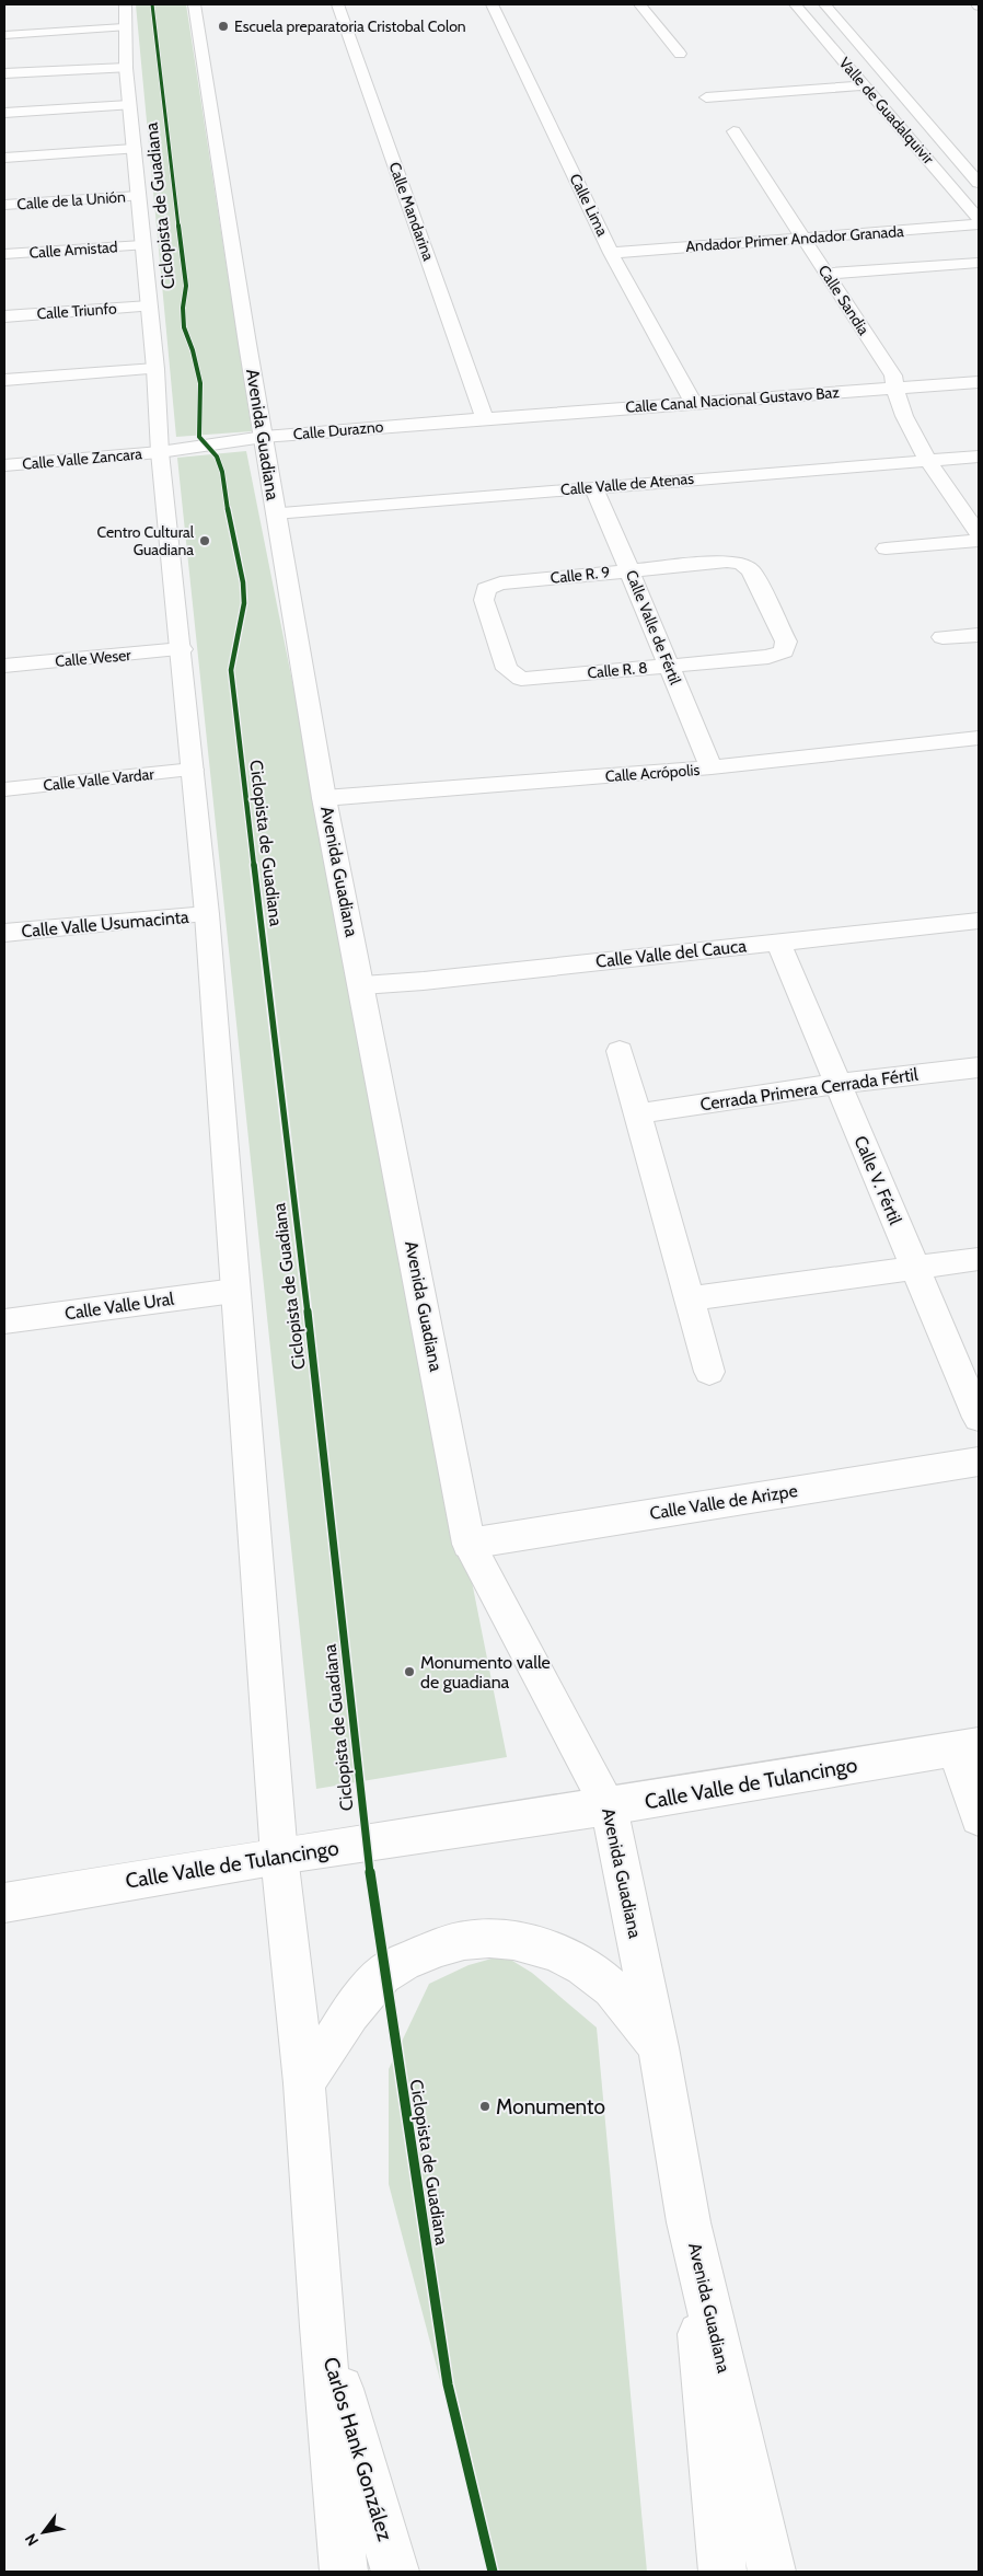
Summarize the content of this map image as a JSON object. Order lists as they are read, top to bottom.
{
  "streets": {
    "street": [
      "Valle de Guadalquivir",
      "Calle de la Unión",
      "Calle Lima",
      "Calle Mandarina",
      "Andador Primer Andador Granada",
      "Calle Amistad",
      "Calle Sandia",
      "Calle Triunfo",
      "Calle Canal Nacional Gustavo Baz",
      "Calle Durazno",
      "Avenida Guadiana",
      "Calle Valle Zancara",
      "Calle Valle de Atenas",
      "Calle R. 9",
      "Calle Valle de Fértil",
      "Calle Weser",
      "Calle R. 8",
      "Calle Acrópolis",
      "Calle Valle Vardar",
      "Calle Valle Usumacinta",
      "Calle Valle del Cauca",
      "Cerrada Primera Cerrada Fértil",
      "Calle V. Fértil",
      "Calle Valle Ural",
      "Calle Valle de Arizpe",
      "Calle Valle de Tulancingo",
      "Carlos Hank González"
    ],
    "cycle path": ["Ciclopista de Guadiana"]
  },
  "crossings": [
    ["Calle Lima", "Andador Primer Andador Granada"],
    ["Calle Lima", "Calle Canal Nacional Gustavo Baz"],
    ["Calle Mandarina", "Calle Canal Nacional Gustavo Baz"],
    ["Calle Mandarina", "Calle Durazno"],
    ["Andador Primer Andador Granada", "Calle Sandia"],
    ["Calle Sandia", "Calle Canal Nacional Gustavo Baz"],
    ["Calle Sandia", "Calle Valle de Atenas"],
    ["Calle Canal Nacional Gustavo Baz", "Calle Durazno"],
    ["Calle Durazno", "Avenida Guadiana"],
    ["Calle Durazno", "Calle Valle Zancara"],
    ["Avenida Guadiana", "Calle Valle de Atenas"],
    ["Avenida Guadiana", "Calle Acrópolis"],
    ["Avenida Guadiana", "Calle Valle del Cauca"],
    ["Avenida Guadiana", "Calle Valle de Arizpe"],
    ["Avenida Guadiana", "Calle Valle de Tulancingo"],
    ["Calle Valle de Atenas", "Calle Valle de Fértil"],
    ["Calle R. 9", "Calle Valle de Fértil"],
    ["Calle R. 9", "Calle R. 8"],
    ["Calle Valle de Fértil", "Calle R. 8"],
    ["Calle Valle de Fértil", "Calle Acrópolis"],
    ["Calle Valle del Cauca", "Calle V. Fértil"],
    ["Cerrada Primera Cerrada Fértil", "Calle V. Fértil"]
  ],
  "places": [
    "Escuela preparatoria Cristobal Colon",
    "Centro Cultural Guadiana",
    "Monumento valle de guadiana",
    "Monumento"
  ],
  "north": "bottom left"
}
